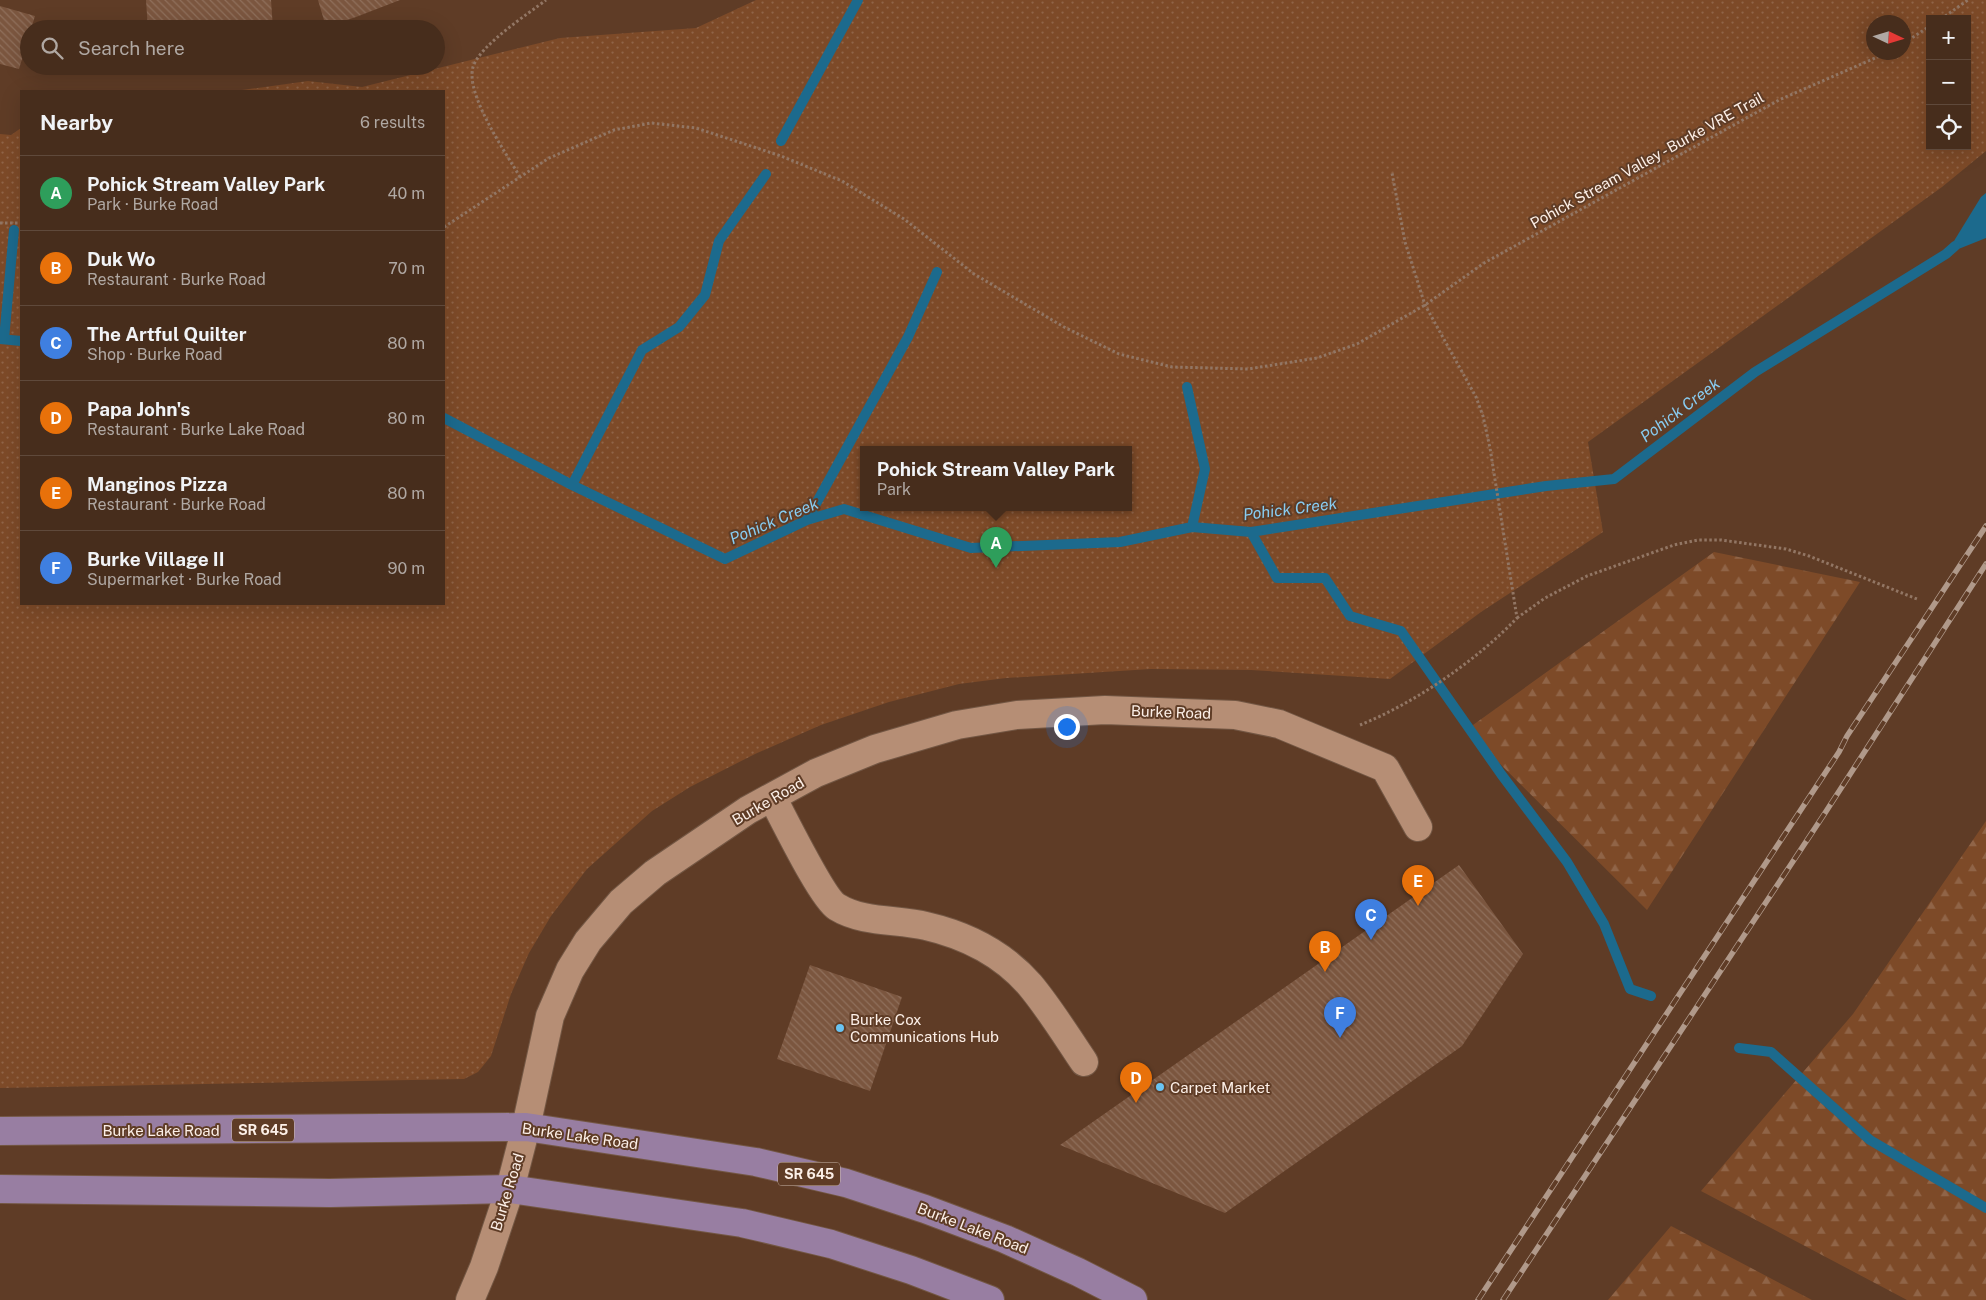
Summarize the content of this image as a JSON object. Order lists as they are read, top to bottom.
{
  "streets": {
    "main road": ["Burke Lake Road", "SR 645"],
    "street": ["Burke Road"],
    "path": ["Pohick Stream Valley - Burke VRE Trail"]
  },
  "crossings": [
    ["Burke Road", "Burke Lake Road"]
  ],
  "water": ["Pohick Creek"],
  "places": ["Burke Cox Communications Hub", "Carpet Market"],
  "north": "right",
  "page": {
    "map_buttons": ["+", "−"],
    "search": "Search here",
    "heading": ["Nearby", "6 results"],
    "list": [
      {
        "mark": "A",
        "name": "Pohick Stream Valley Park",
        "note": "Park · Burke Road",
        "value": "40 m"
      },
      {
        "mark": "B",
        "name": "Duk Wo",
        "note": "Restaurant · Burke Road",
        "value": "70 m"
      },
      {
        "mark": "C",
        "name": "The Artful Quilter",
        "note": "Shop · Burke Road",
        "value": "80 m"
      },
      {
        "mark": "D",
        "name": "Papa John's",
        "note": "Restaurant · Burke Lake Road",
        "value": "80 m"
      },
      {
        "mark": "E",
        "name": "Manginos Pizza",
        "note": "Restaurant · Burke Road",
        "value": "80 m"
      },
      {
        "mark": "F",
        "name": "Burke Village II",
        "note": "Supermarket · Burke Road",
        "value": "90 m"
      }
    ],
    "popup": ["Pohick Stream Valley Park", "Park"],
    "pins": [
      "A",
      "E",
      "C",
      "B",
      "F",
      "D"
    ]
  }
}
